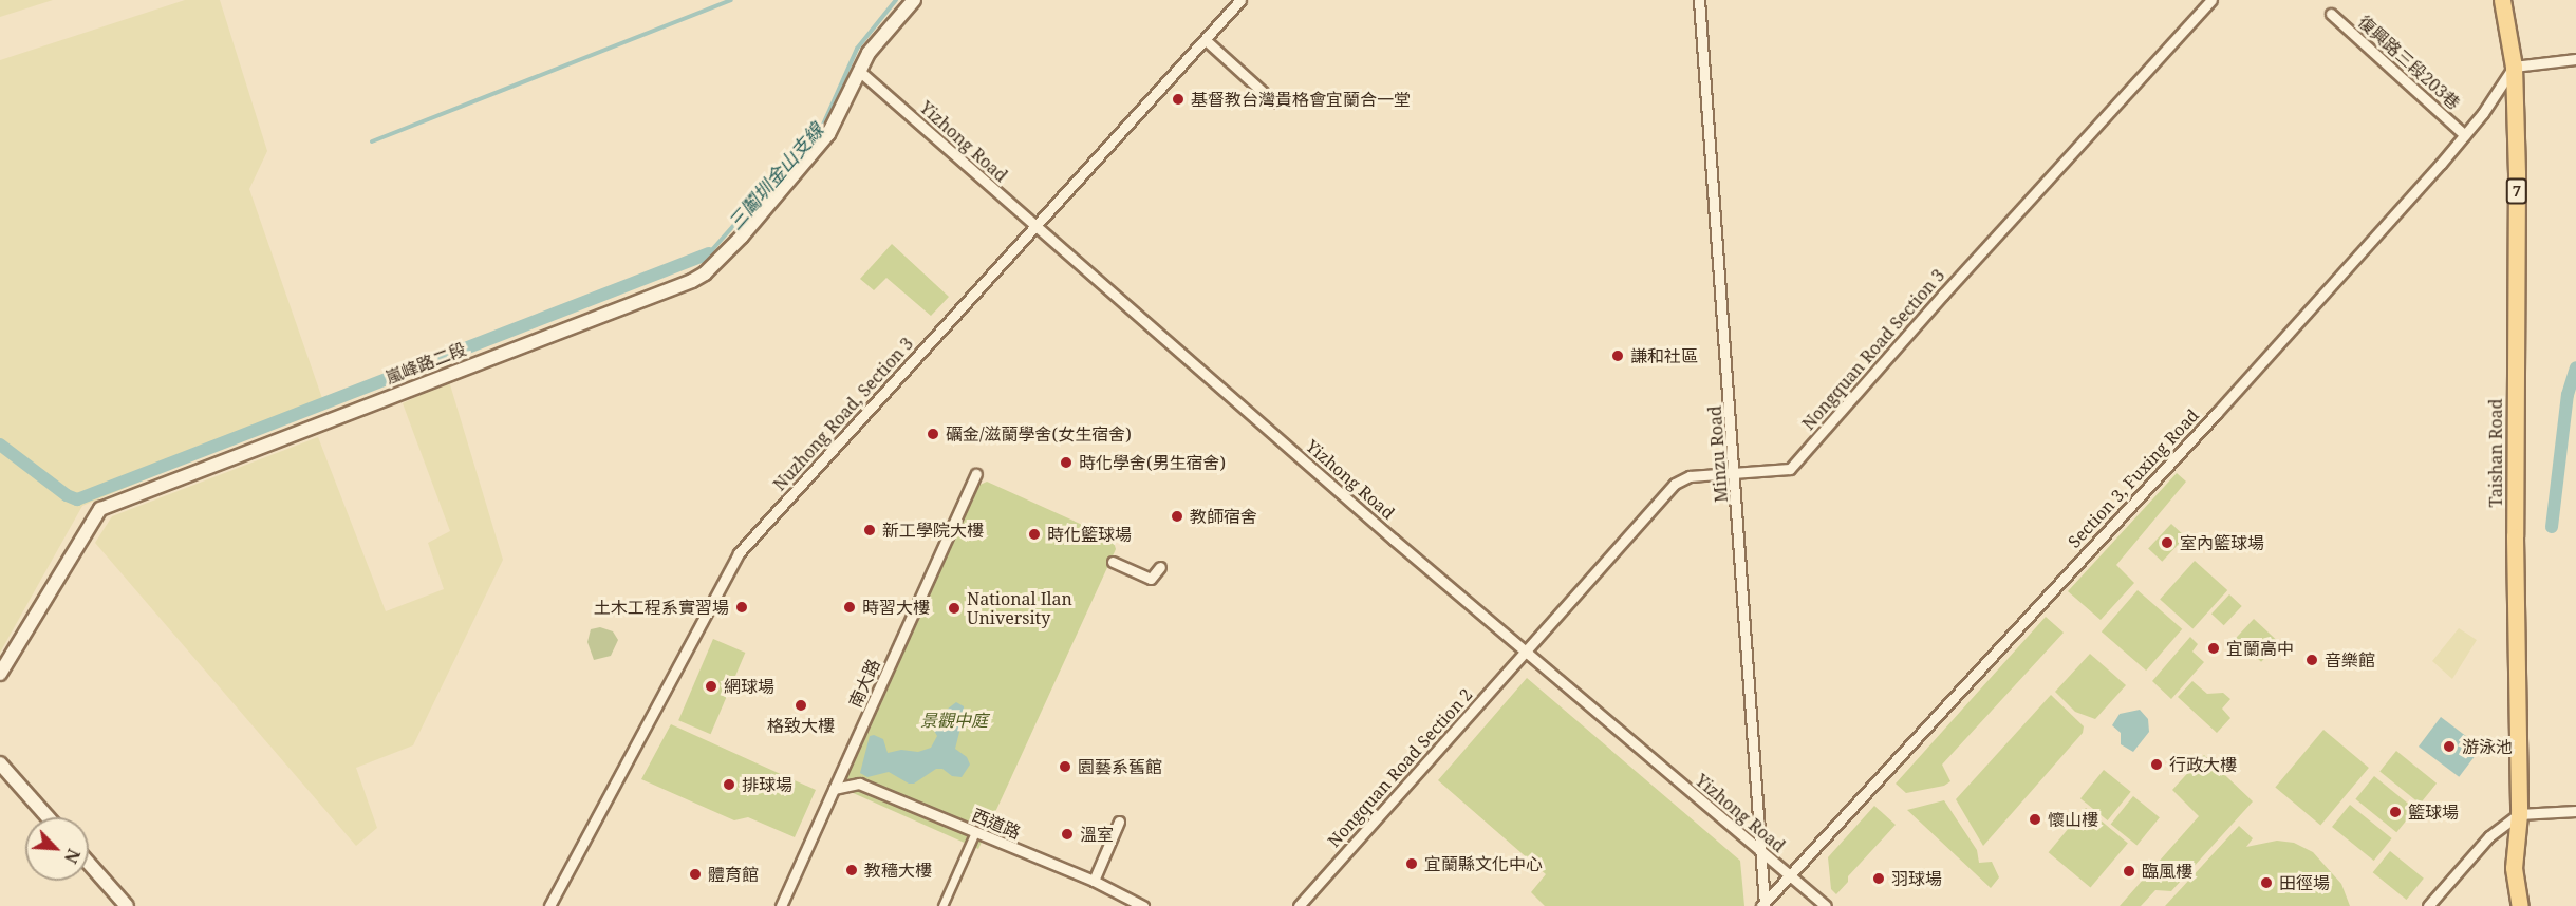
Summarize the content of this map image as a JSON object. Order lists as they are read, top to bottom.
{
  "streets": {
    "main road": ["7", "Taishan Road"],
    "street": [
      "復興路三段203巷",
      "Yizhong Road",
      "Nongquan Road Section 3",
      "嵐峰路二段",
      "Nuzhong Road, Section 3",
      "Minzu Road",
      "Section 3, Fuxing Road",
      "南大路",
      "Nongquan Road Section 2",
      "西道路"
    ]
  },
  "crossings": [
    ["復興路三段203巷", "Section 3, Fuxing Road"],
    ["Yizhong Road", "Nongquan Road Section 3"],
    ["Yizhong Road", "嵐峰路二段"],
    ["Yizhong Road", "Nuzhong Road, Section 3"],
    ["Yizhong Road", "Minzu Road"],
    ["Yizhong Road", "Section 3, Fuxing Road"],
    ["Yizhong Road", "Nongquan Road Section 2"],
    ["Nongquan Road Section 3", "Minzu Road"],
    ["Nongquan Road Section 3", "Nongquan Road Section 2"],
    ["Taishan Road", "Section 3, Fuxing Road"],
    ["Minzu Road", "Section 3, Fuxing Road"],
    ["南大路", "西道路"]
  ],
  "water": ["三鬮圳金山支線"],
  "parks": ["景觀中庭"],
  "places": [
    "基督教台灣貴格會宜蘭合一堂",
    "謙和社區",
    "礪金/滋蘭學舍(女生宿舍)",
    "時化學舍(男生宿舍)",
    "教師宿舍",
    "新工學院大樓",
    "時化籃球場",
    "室內籃球場",
    "土木工程系實習場",
    "時習大樓",
    "National Ilan University",
    "宜蘭高中",
    "音樂館",
    "網球場",
    "格致大樓",
    "游泳池",
    "行政大樓",
    "園藝系舊館",
    "排球場",
    "籃球場",
    "懷山樓",
    "溫室",
    "宜蘭縣文化中心",
    "教穡大樓",
    "臨風樓",
    "體育館",
    "羽球場",
    "田徑場"
  ],
  "north": "bottom right"
}
